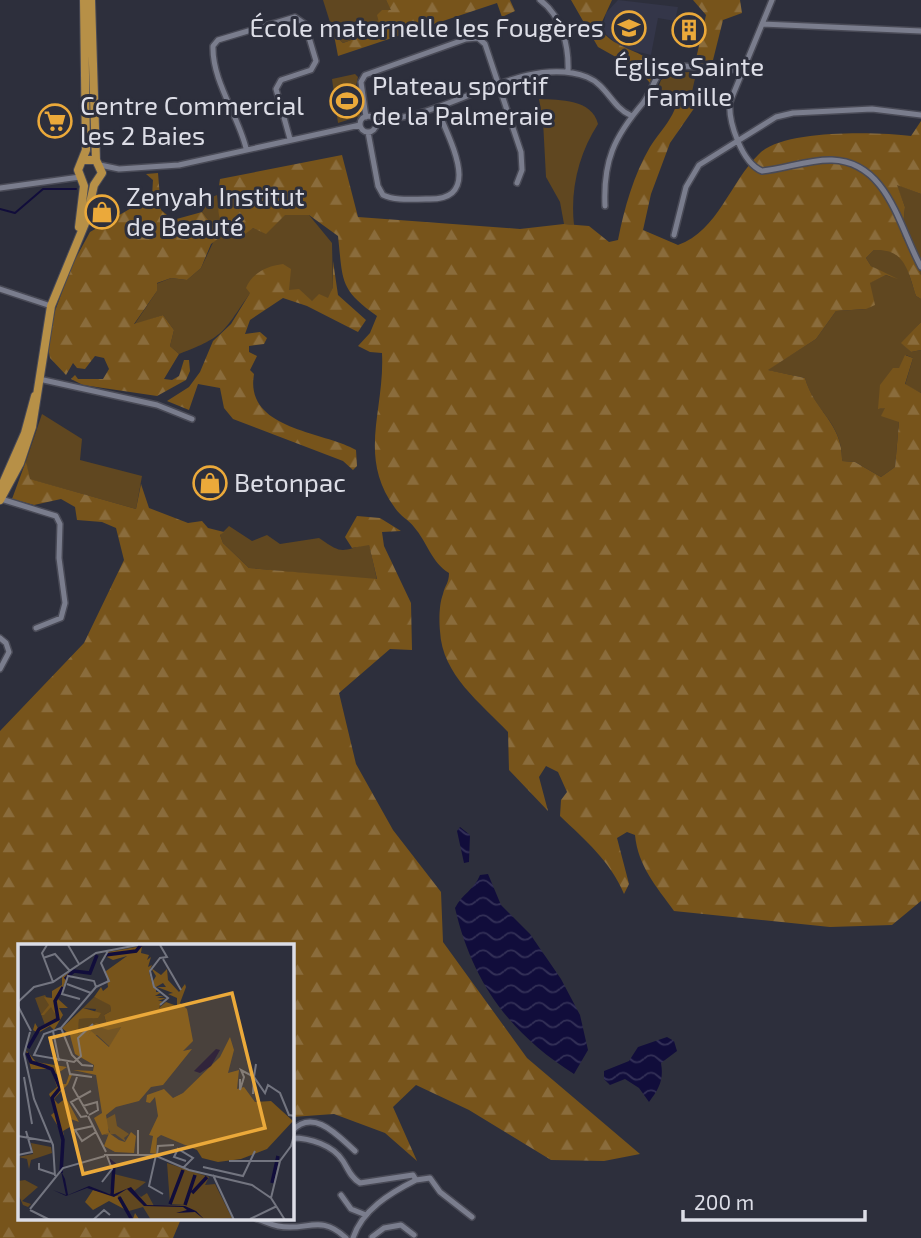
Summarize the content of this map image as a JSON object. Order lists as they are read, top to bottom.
{
  "places": {
    "school or university": ["École maternelle les Fougères"],
    "building": ["Église Sainte Famille"],
    "sports": ["Plateau sportif de la Palmeraie"],
    "supermarket": ["Centre Commercial les 2 Baies"],
    "shop": ["Zenyah Institut de Beauté", "Betonpac"]
  },
  "scale_bar": "200 m"
}
